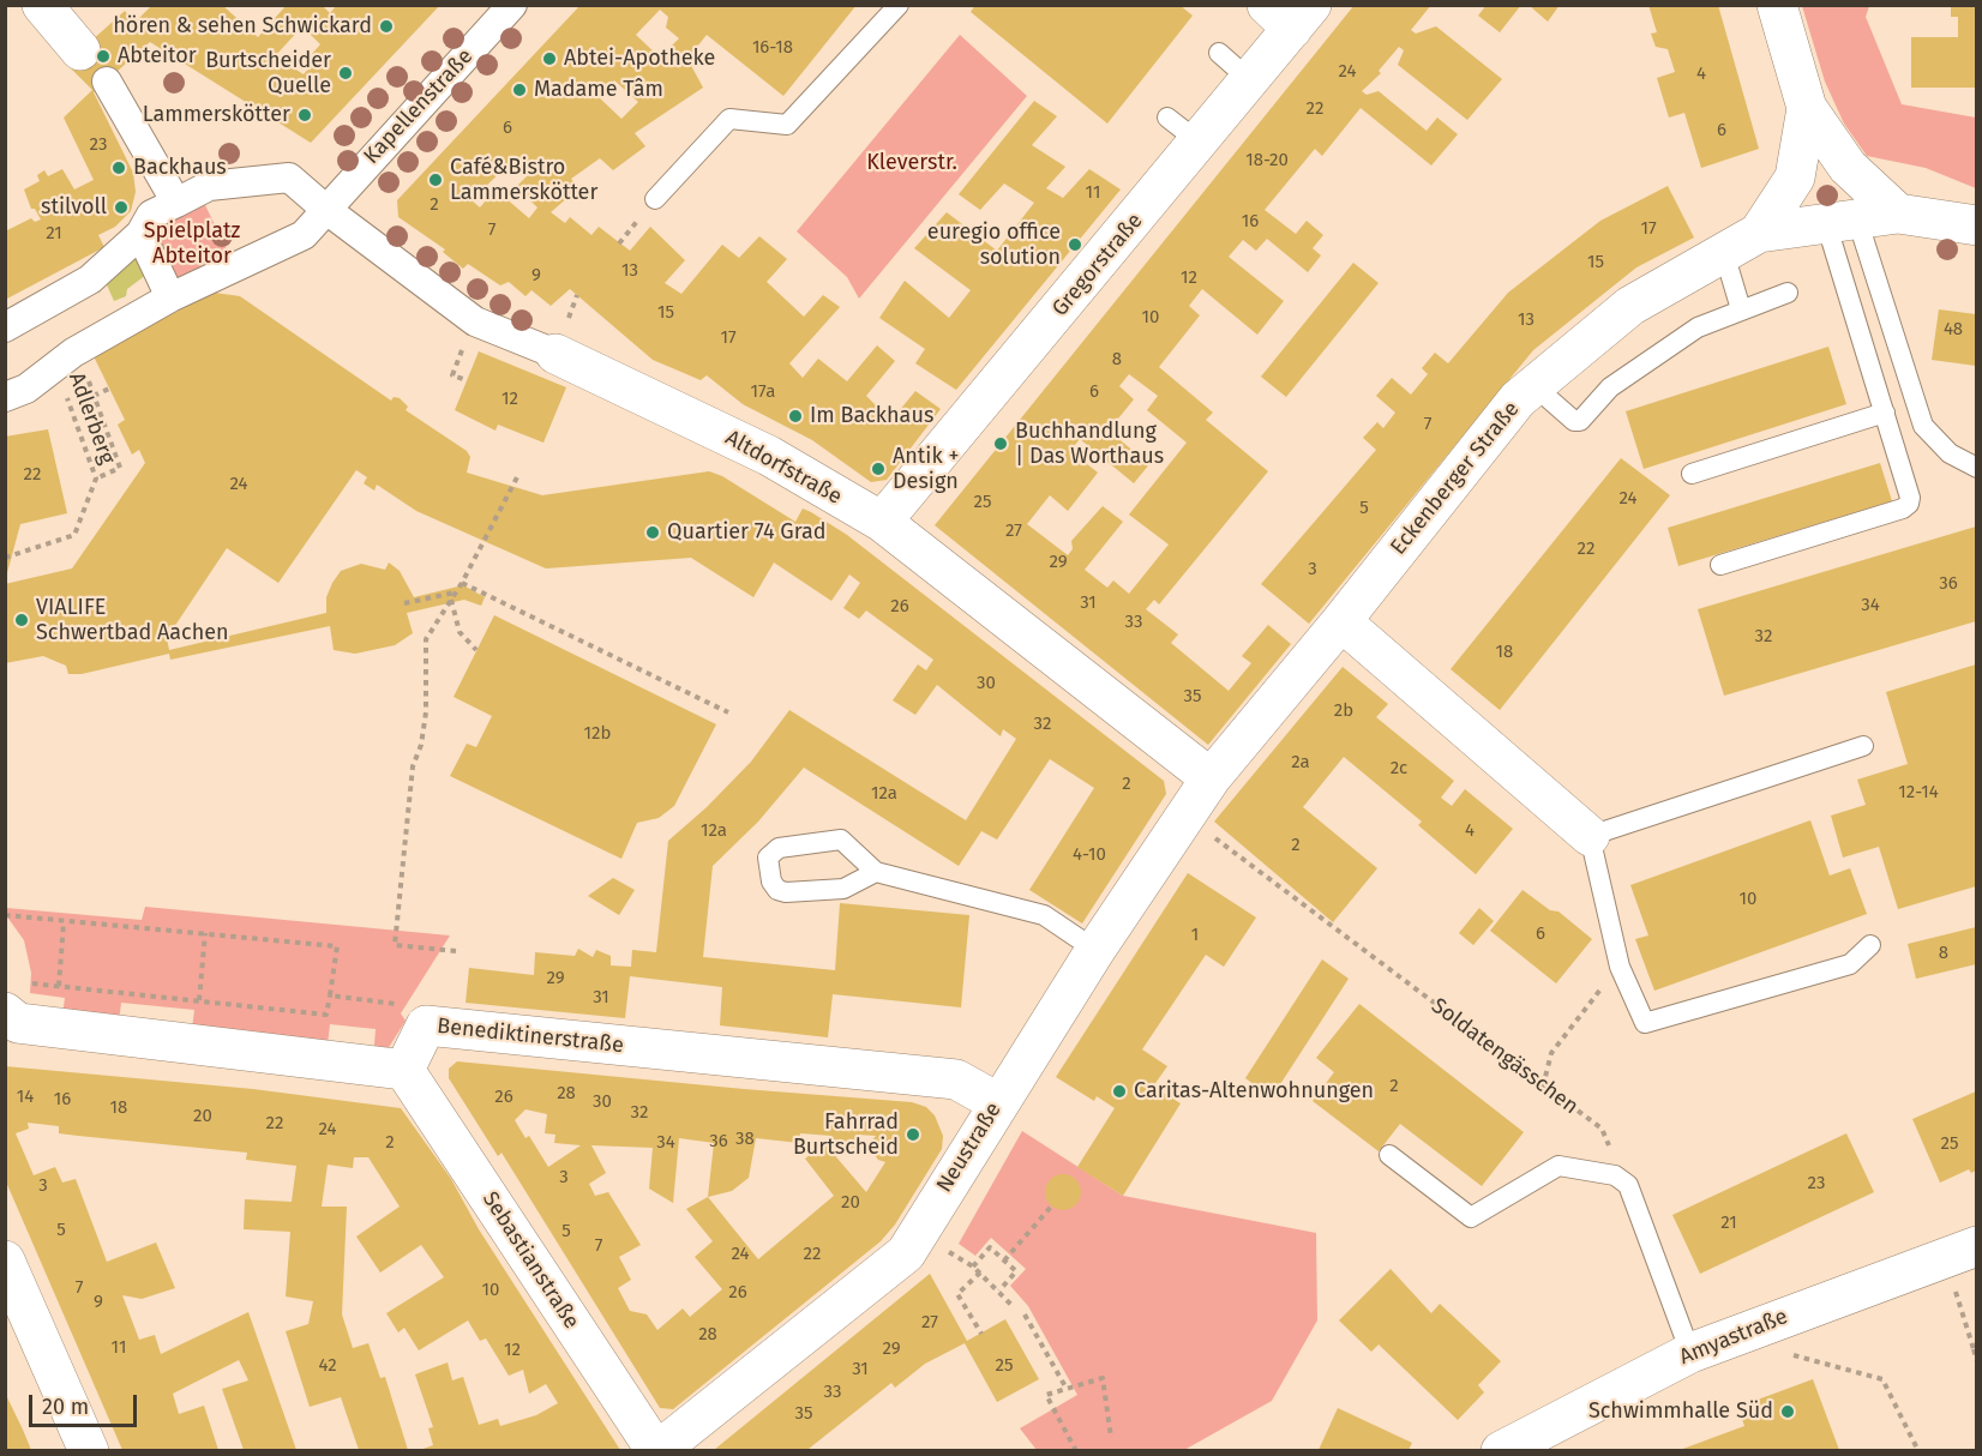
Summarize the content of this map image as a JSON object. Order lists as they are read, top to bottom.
{
  "streets": {
    "street": [
      "Kapellenstraße",
      "Gregorstraße",
      "Altdorfstraße",
      "Eckenberger Straße",
      "Benediktinerstraße",
      "Neustraße",
      "Sebastianstraße",
      "Amyastraße"
    ],
    "path": ["Adlerberg", "Soldatengässchen"]
  },
  "crossings": [
    ["Kapellenstraße", "Adlerberg"],
    ["Kapellenstraße", "Altdorfstraße"],
    ["Gregorstraße", "Altdorfstraße"],
    ["Altdorfstraße", "Eckenberger Straße"],
    ["Altdorfstraße", "Neustraße"],
    ["Eckenberger Straße", "Neustraße"],
    ["Benediktinerstraße", "Neustraße"],
    ["Benediktinerstraße", "Sebastianstraße"],
    ["Neustraße", "Sebastianstraße"]
  ],
  "parks": ["Kleverstr.", "Spielplatz Abteitor"],
  "places": [
    "hören & sehen Schwickard",
    "Abteitor",
    "Abtei-Apotheke",
    "Burtscheider Quelle",
    "Madame Tâm",
    "Lammerskötter",
    "Backhaus",
    "Café&Bistro Lammerskötter",
    "stilvoll",
    "euregio office solution",
    "Im Backhaus",
    "Buchhandlung | Das Worthaus",
    "Antik + Design",
    "Quartier 74 Grad",
    "VIALIFE Schwertbad Aachen",
    "Caritas-Altenwohnungen",
    "Fahrrad Burtscheid",
    "Schwimmhalle Süd"
  ],
  "house_numbers": [
    "16-18",
    "24",
    "4",
    "22",
    "6",
    "6",
    "23",
    "18-20",
    "11",
    "2",
    "16",
    "17",
    "7",
    "21",
    "15",
    "13",
    "9",
    "12",
    "15",
    "10",
    "13",
    "48",
    "17",
    "8",
    "17a",
    "6",
    "12",
    "7",
    "22",
    "24",
    "24",
    "25",
    "5",
    "27",
    "22",
    "29",
    "3",
    "36",
    "31",
    "34",
    "26",
    "33",
    "32",
    "18",
    "30",
    "35",
    "2b",
    "32",
    "12b",
    "2a",
    "2c",
    "2",
    "12-14",
    "12a",
    "12a",
    "4",
    "2",
    "4-10",
    "10",
    "6",
    "1",
    "8",
    "29",
    "31",
    "2",
    "28",
    "14",
    "26",
    "16",
    "30",
    "18",
    "32",
    "20",
    "22",
    "24",
    "38",
    "36",
    "2",
    "34",
    "25",
    "3",
    "23",
    "3",
    "20",
    "21",
    "5",
    "5",
    "7",
    "24",
    "22",
    "7",
    "10",
    "26",
    "9",
    "27",
    "28",
    "11",
    "29",
    "12",
    "42",
    "25",
    "31",
    "33",
    "35"
  ],
  "scale_bar": "20 m"
}
